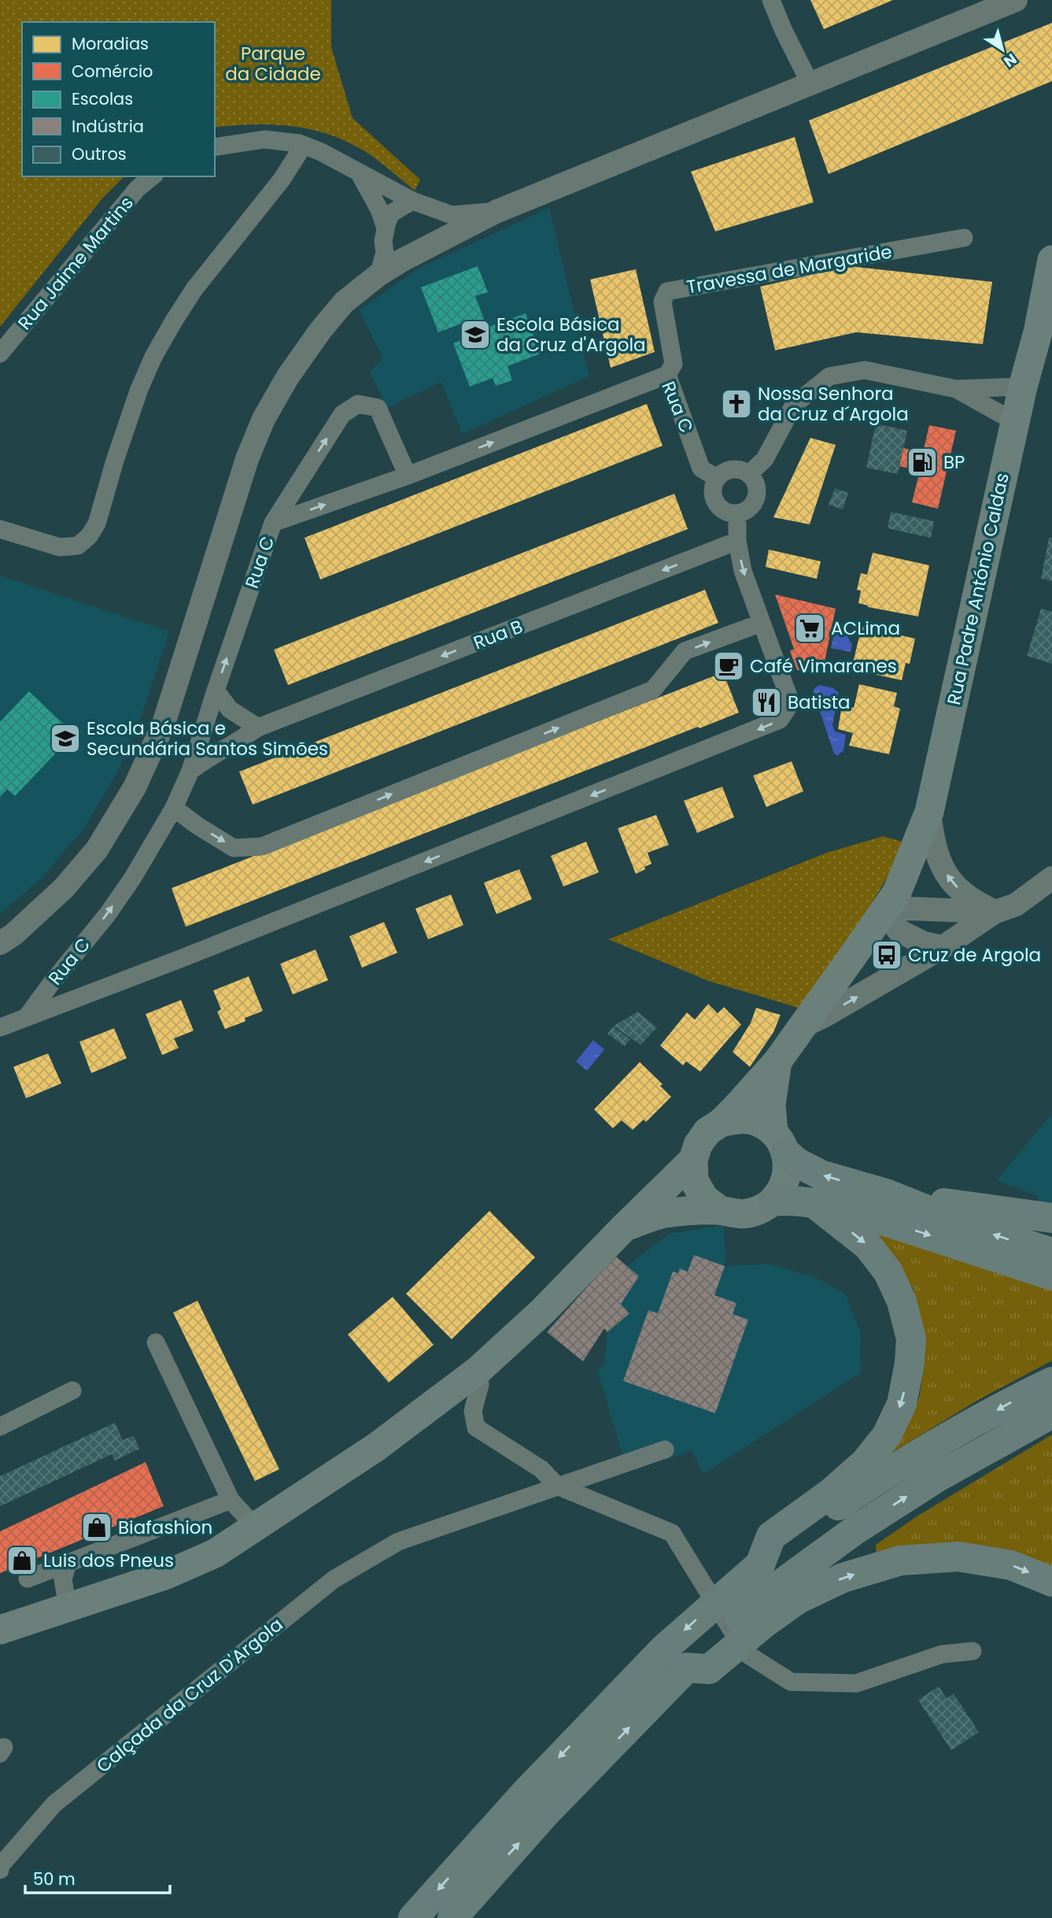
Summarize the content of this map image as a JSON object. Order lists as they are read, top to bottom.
{
  "streets": {
    "main road": ["Rua Padre António Caldas"],
    "street": [
      "Rua Jaime Martins",
      "Travessa de Margaride",
      "Rua C",
      "Rua B",
      "Calçada da Cruz D'Argola"
    ]
  },
  "crossings": [
    ["Travessa de Margaride", "Rua C"],
    ["Rua C", "Rua B"]
  ],
  "parks": ["Parque da Cidade"],
  "places": {
    "school or university": ["Escola Básica da Cruz d'Argola", "Escola Básica e Secundária Santos Simões"],
    "church": ["Nossa Senhora da Cruz d´Argola"],
    "fuel station": ["BP"],
    "supermarket": ["ACLima"],
    "cafe": ["Café Vimaranes"],
    "restaurant": ["Batista"],
    "bus stop": ["Cruz de Argola"],
    "shop": ["Biafashion", "Luis dos Pneus"]
  },
  "legend": [
    "Moradias",
    "Comércio",
    "Escolas",
    "Indústria",
    "Outros"
  ],
  "scale_bar": "50 m",
  "north": "bottom right"
}
